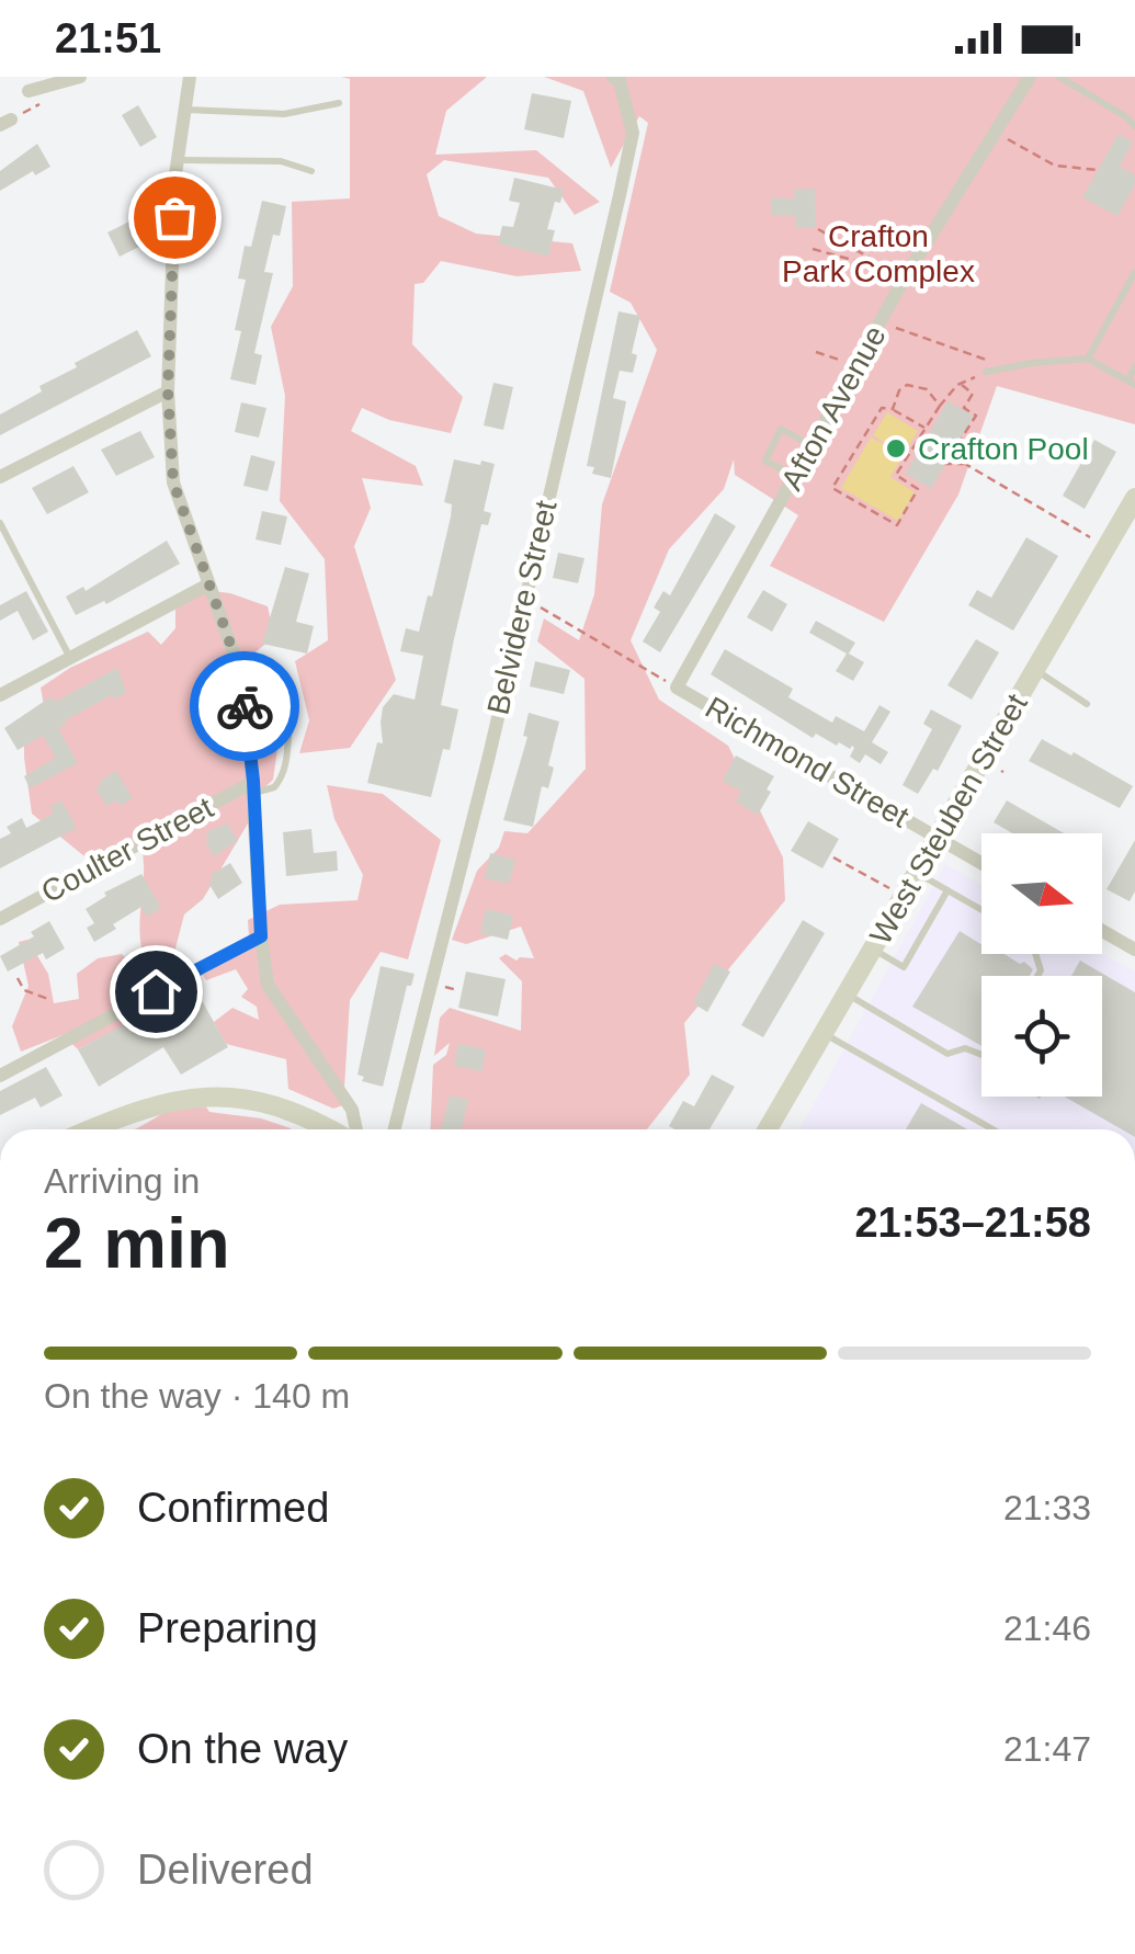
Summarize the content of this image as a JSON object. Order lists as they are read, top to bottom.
{
  "streets": {
    "main road": ["West Steuben Street"],
    "street": [
      "Afton Avenue",
      "Belvidere Street",
      "Richmond Street",
      "Coulter Street"
    ]
  },
  "crossings": [
    ["Afton Avenue", "Richmond Street"],
    ["Richmond Street", "West Steuben Street"]
  ],
  "parks": ["Crafton Park Complex"],
  "places": ["Crafton Pool"],
  "north": "right",
  "page": {
    "status": "21:51",
    "heading": ["2 min", "Arriving in", "21:53–21:58"],
    "bar": "On the way · 140 m",
    "list": [
      ["Confirmed", "21:33"],
      ["Preparing", "21:46"],
      ["On the way", "21:47"],
      "Delivered"
    ]
  }
}
